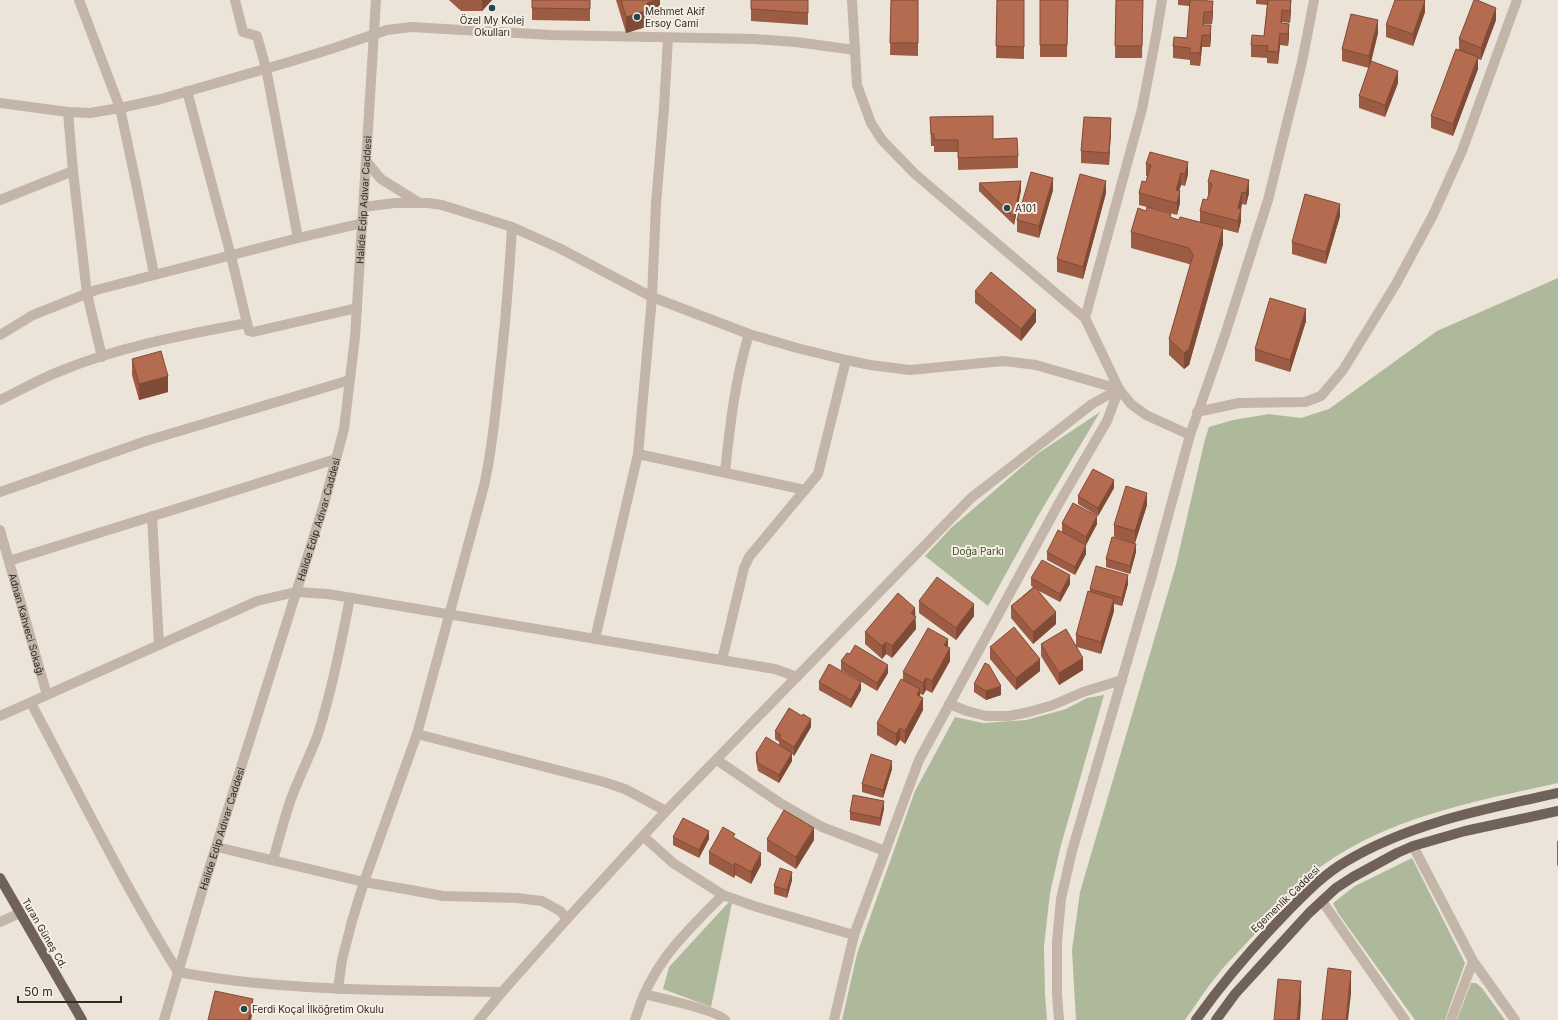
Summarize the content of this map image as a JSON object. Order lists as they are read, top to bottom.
{
  "streets": {
    "main road": ["Egemenlik Caddesi", "Turan Güneş Cd."],
    "street": ["Halide Edip Adıvar Caddesi", "Adnan Kahveci Sokağı"]
  },
  "parks": ["Doğa Parkı"],
  "places": [
    "Özel My Kolej Okulları",
    "Mehmet Akif Ersoy Cami",
    "A101",
    "Ferdi Koçal İlköğretim Okulu"
  ],
  "scale_bar": "50 m"
}
